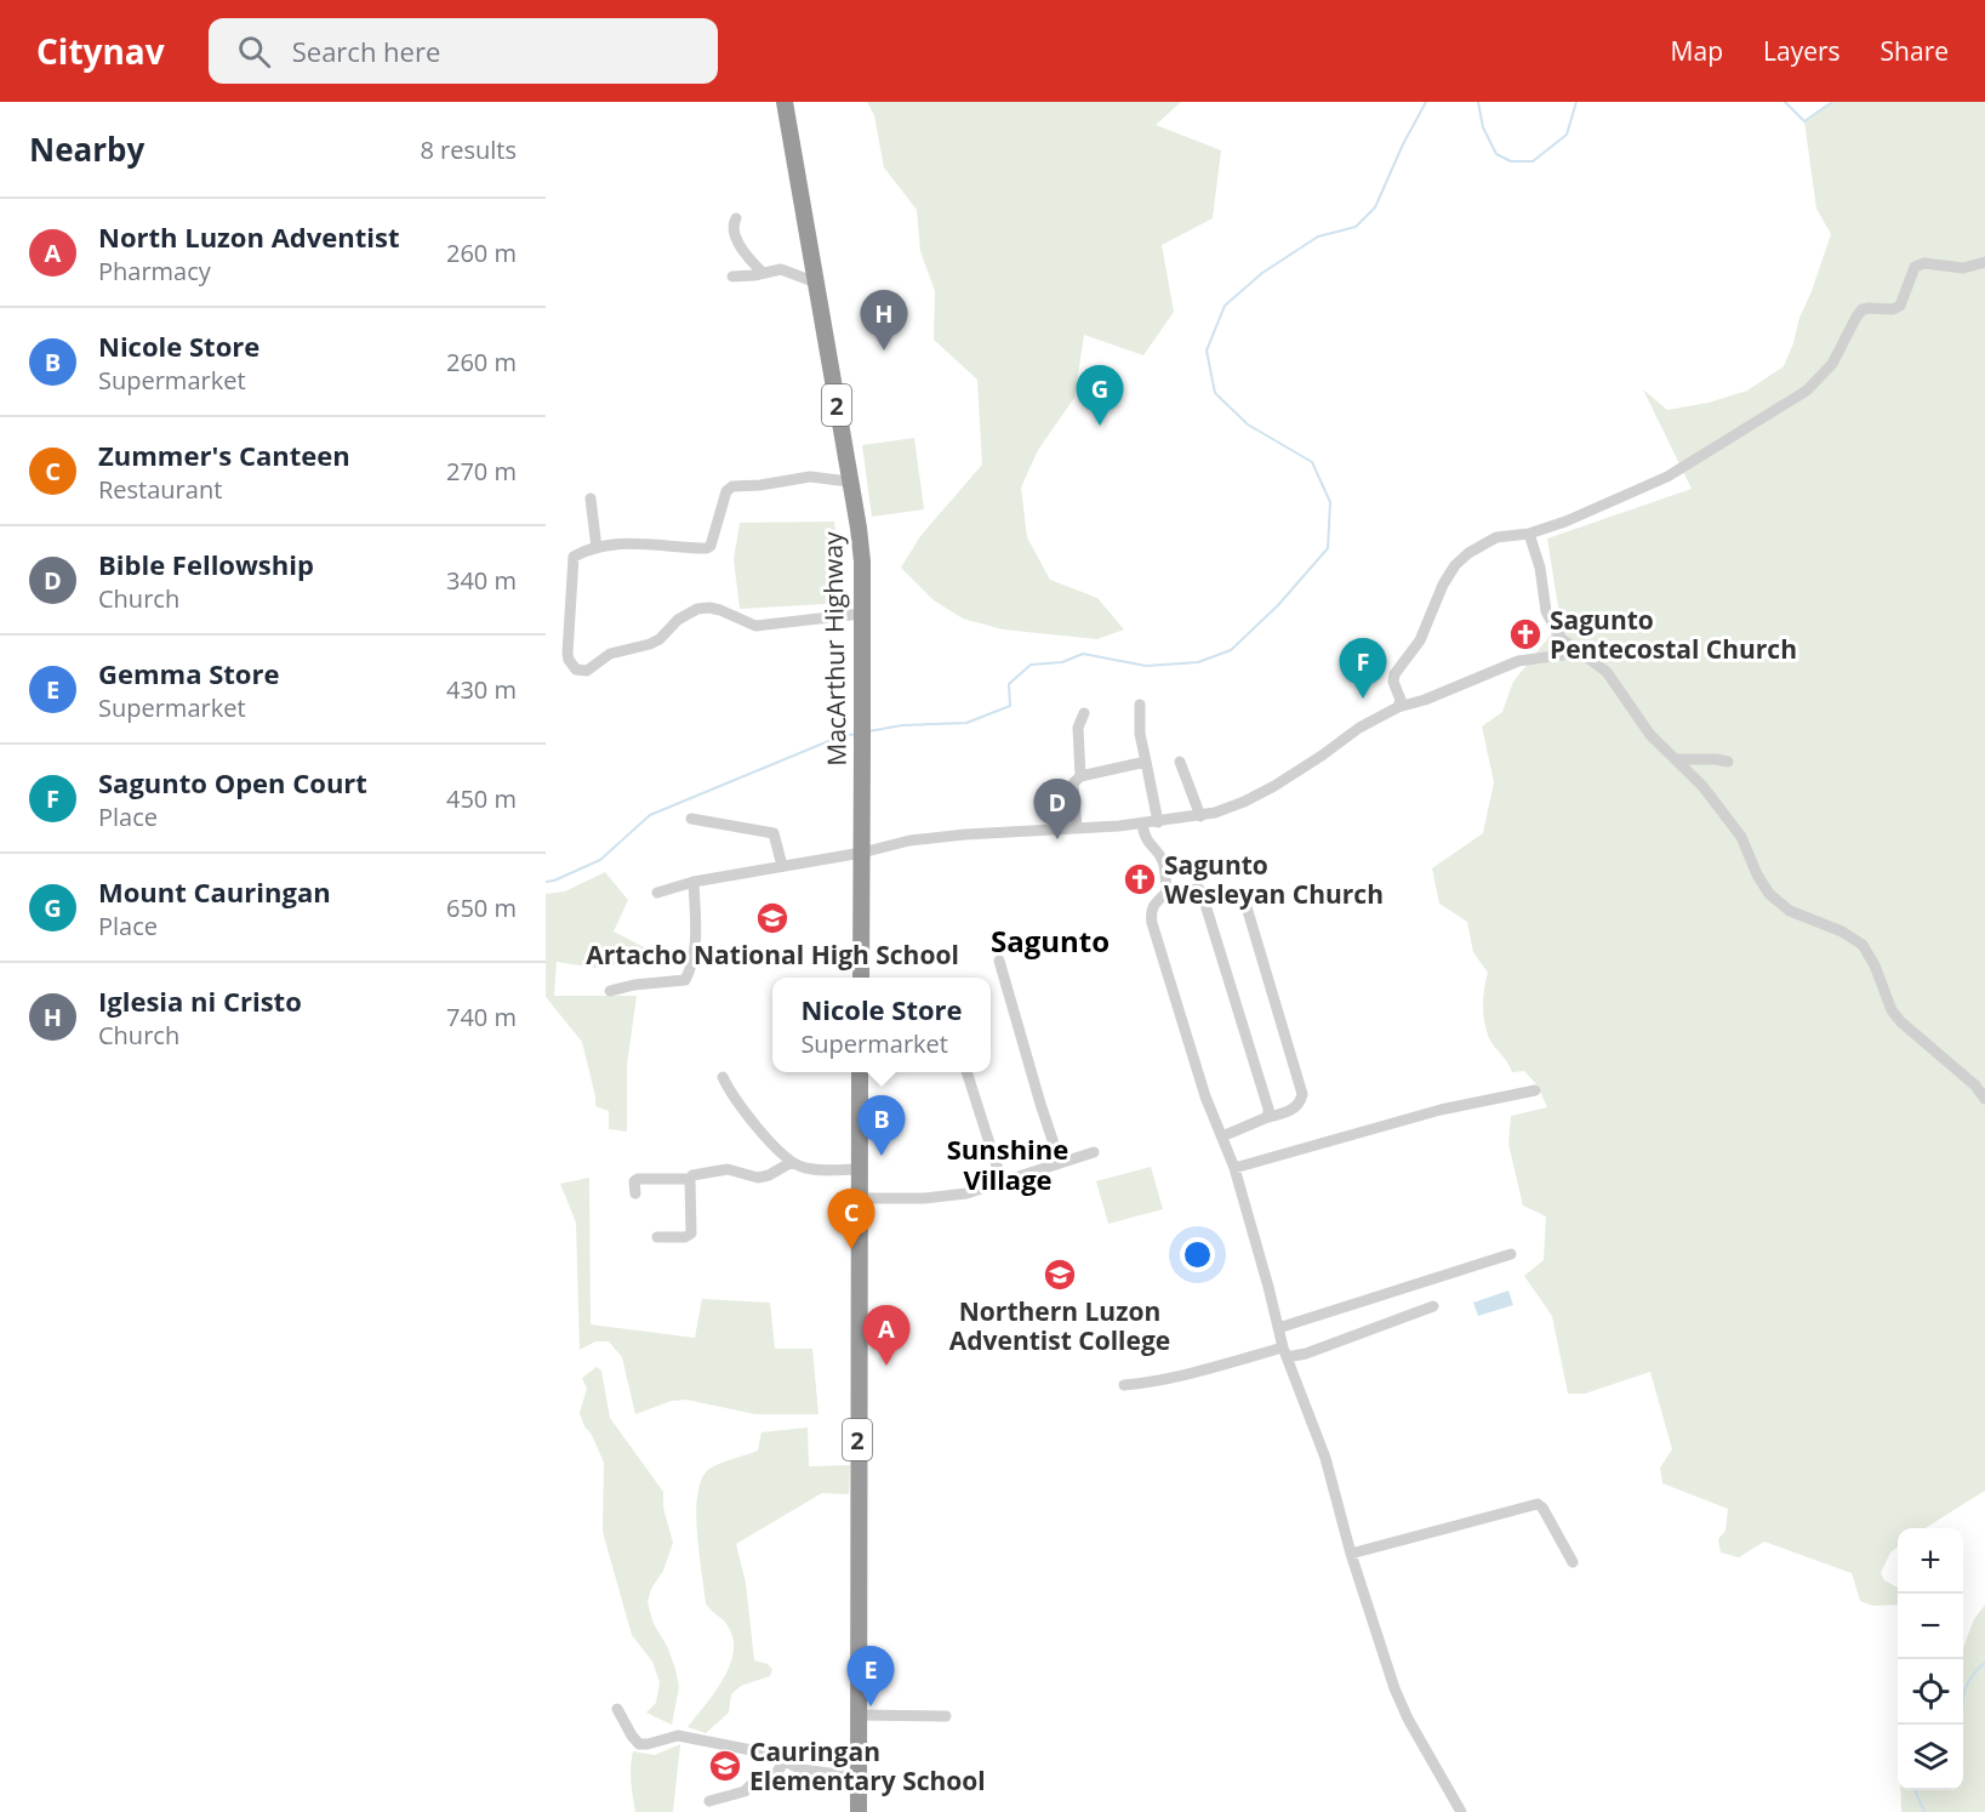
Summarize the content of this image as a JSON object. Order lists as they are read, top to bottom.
{
  "streets": {
    "highway": ["2", "MacArthur Highway"]
  },
  "districts": ["Sagunto", "Sunshine Village"],
  "places": {
    "church": ["Sagunto Pentecostal Church", "Sagunto Wesleyan Church"],
    "school or university": ["Artacho National High School", "Northern Luzon Adventist College", "Cauringan Elementary School"]
  },
  "page": {
    "header": "Citynav",
    "search": "Search here",
    "nav": ["Map", "Layers", "Share"],
    "heading": ["Nearby", "8 results"],
    "list": [
      {
        "mark": "A",
        "name": "North Luzon Adventist",
        "note": "Pharmacy",
        "value": "260 m"
      },
      {
        "mark": "B",
        "name": "Nicole Store",
        "note": "Supermarket",
        "value": "260 m"
      },
      {
        "mark": "C",
        "name": "Zummer's Canteen",
        "note": "Restaurant",
        "value": "270 m"
      },
      {
        "mark": "D",
        "name": "Bible Fellowship",
        "note": "Church",
        "value": "340 m"
      },
      {
        "mark": "E",
        "name": "Gemma Store",
        "note": "Supermarket",
        "value": "430 m"
      },
      {
        "mark": "F",
        "name": "Sagunto Open Court",
        "note": "Place",
        "value": "450 m"
      },
      {
        "mark": "G",
        "name": "Mount Cauringan",
        "note": "Place",
        "value": "650 m"
      },
      {
        "mark": "H",
        "name": "Iglesia ni Cristo",
        "note": "Church",
        "value": "740 m"
      }
    ],
    "pins": [
      "H",
      "G",
      "F",
      "D",
      "B",
      "C",
      "A",
      "E"
    ],
    "popup": ["Nicole Store", "Supermarket"],
    "map_buttons": ["+", "−"]
  }
}
